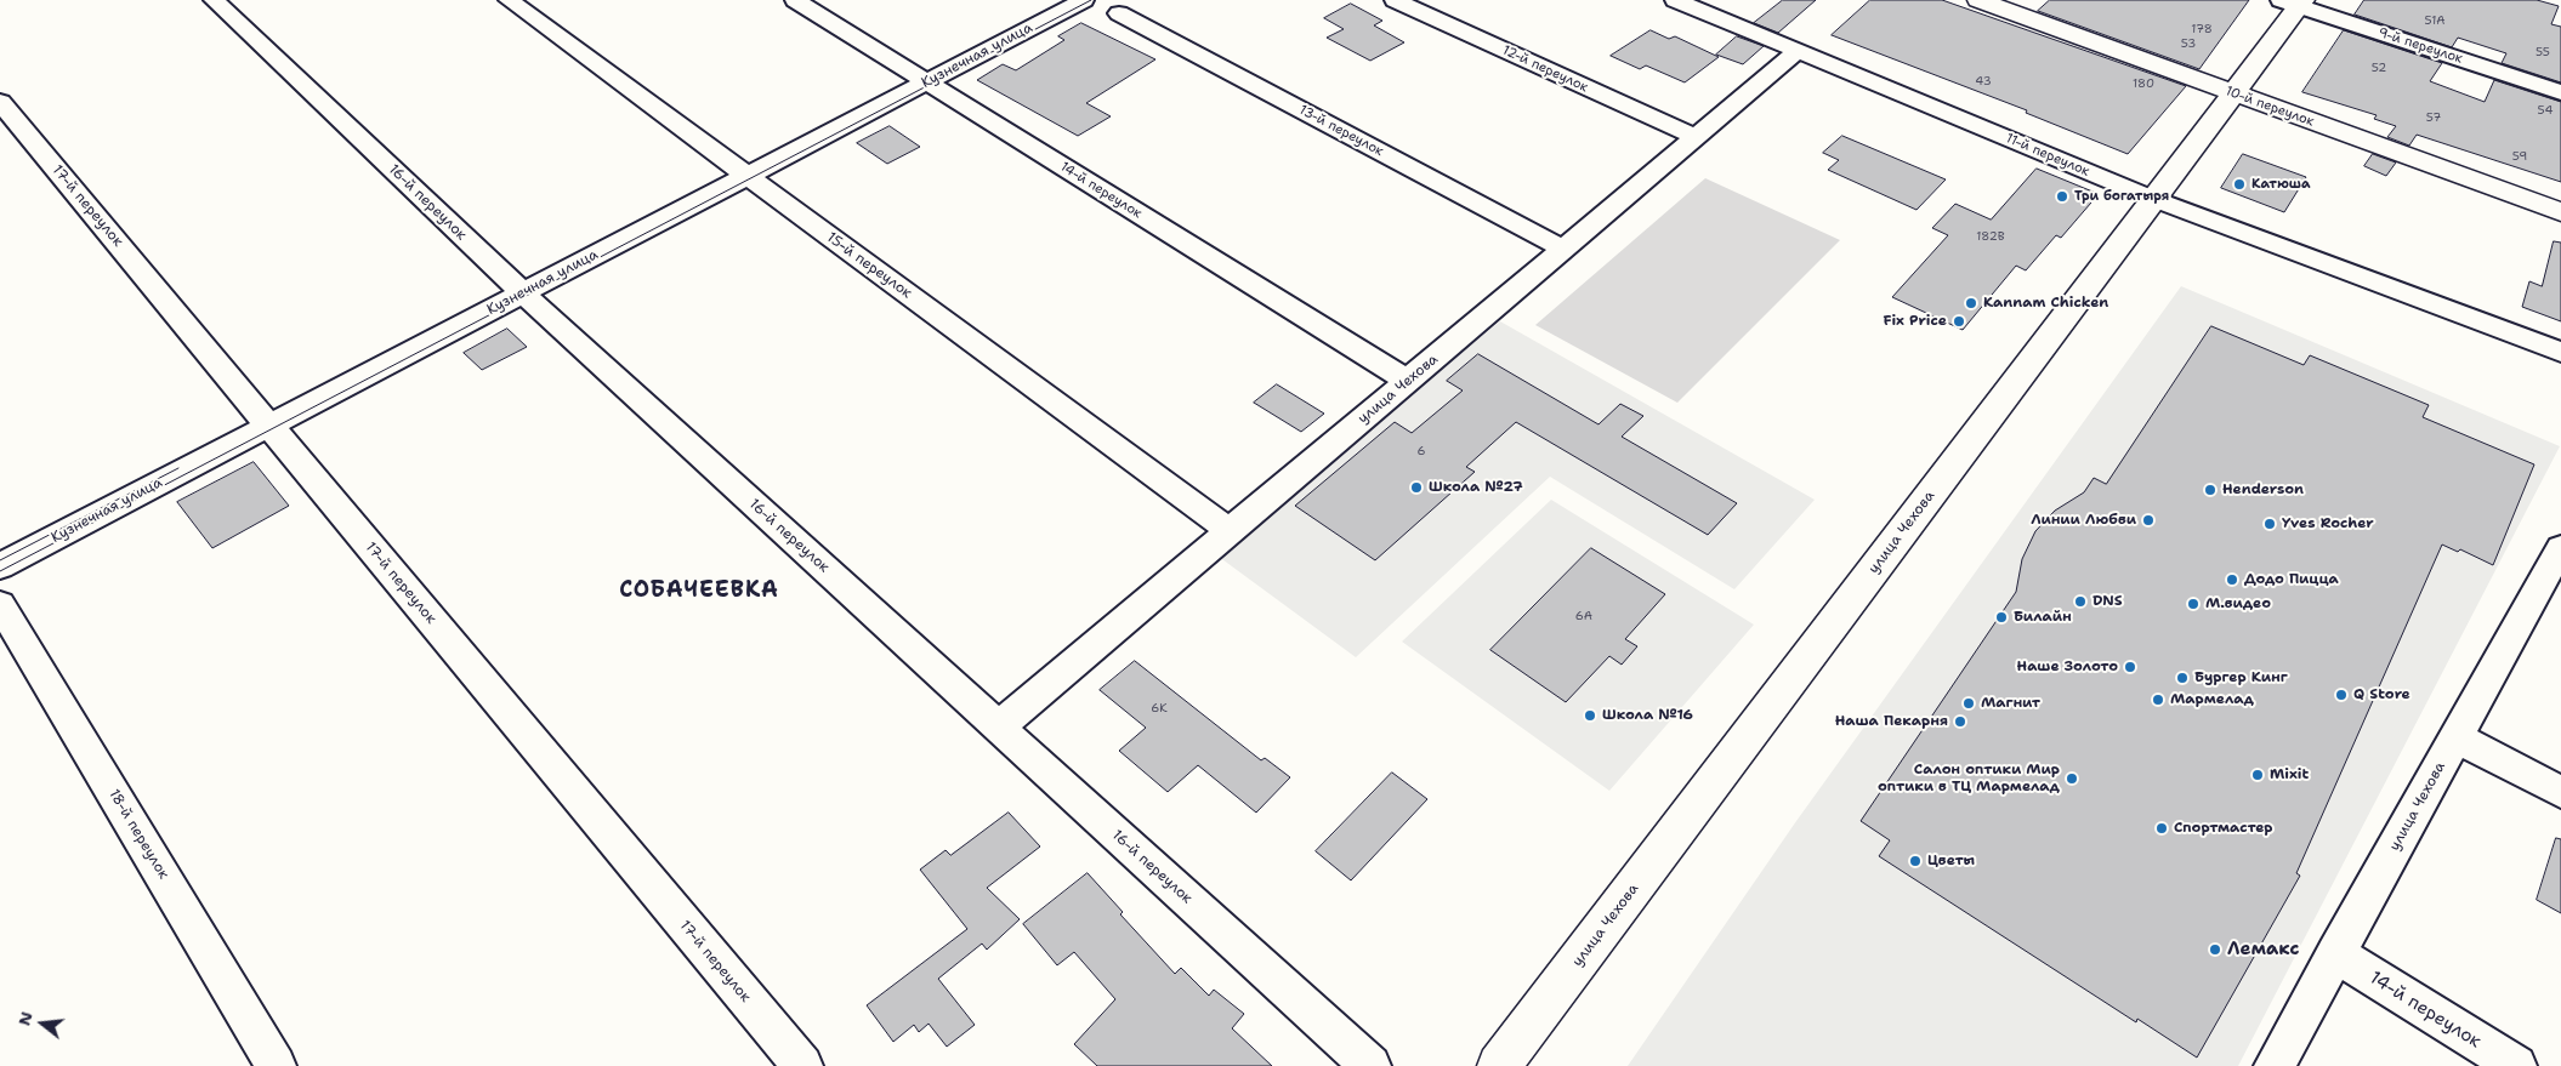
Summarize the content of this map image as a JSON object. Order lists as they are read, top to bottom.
{
  "streets": {
    "main road": ["10-й переулок", "улица Чехова"],
    "street": [
      "9-й переулок",
      "Кузнечная улица",
      "12-й переулок",
      "13-й переулок",
      "11-й переулок",
      "14-й переулок",
      "16-й переулок",
      "17-й переулок",
      "15-й переулок",
      "18-й переулок"
    ]
  },
  "crossings": [
    ["9-й переулок", "улица Чехова"],
    ["Кузнечная улица", "14-й переулок"],
    ["Кузнечная улица", "16-й переулок"],
    ["Кузнечная улица", "17-й переулок"],
    ["Кузнечная улица", "15-й переулок"],
    ["12-й переулок", "улица Чехова"],
    ["10-й переулок", "улица Чехова"],
    ["13-й переулок", "улица Чехова"],
    ["11-й переулок", "улица Чехова"],
    ["14-й переулок", "улица Чехова"],
    ["16-й переулок", "улица Чехова"],
    ["15-й переулок", "улица Чехова"]
  ],
  "districts": ["СОБАЧЕЕВКА"],
  "places": [
    "Катюша",
    "Три богатыря",
    "Kannam Chicken",
    "Fix Price",
    "Школа №27",
    "Henderson",
    "Линии Любви",
    "Yves Rocher",
    "Додо Пицца",
    "DNS",
    "М.видео",
    "Билайн",
    "Наше Золото",
    "Бургер Кинг",
    "Q Store",
    "Мармелад",
    "Магнит",
    "Школа №16",
    "Наша Пекарня",
    "Mixit",
    "Салон оптики Мир оптики в ТЦ Мармелад",
    "Спортмастер",
    "Цветы",
    "Лемакс"
  ],
  "house_numbers": [
    "51А",
    "178",
    "53",
    "55",
    "52",
    "43",
    "180",
    "54",
    "57",
    "59",
    "182В",
    "6",
    "6А",
    "6К"
  ],
  "north": "left"
}
